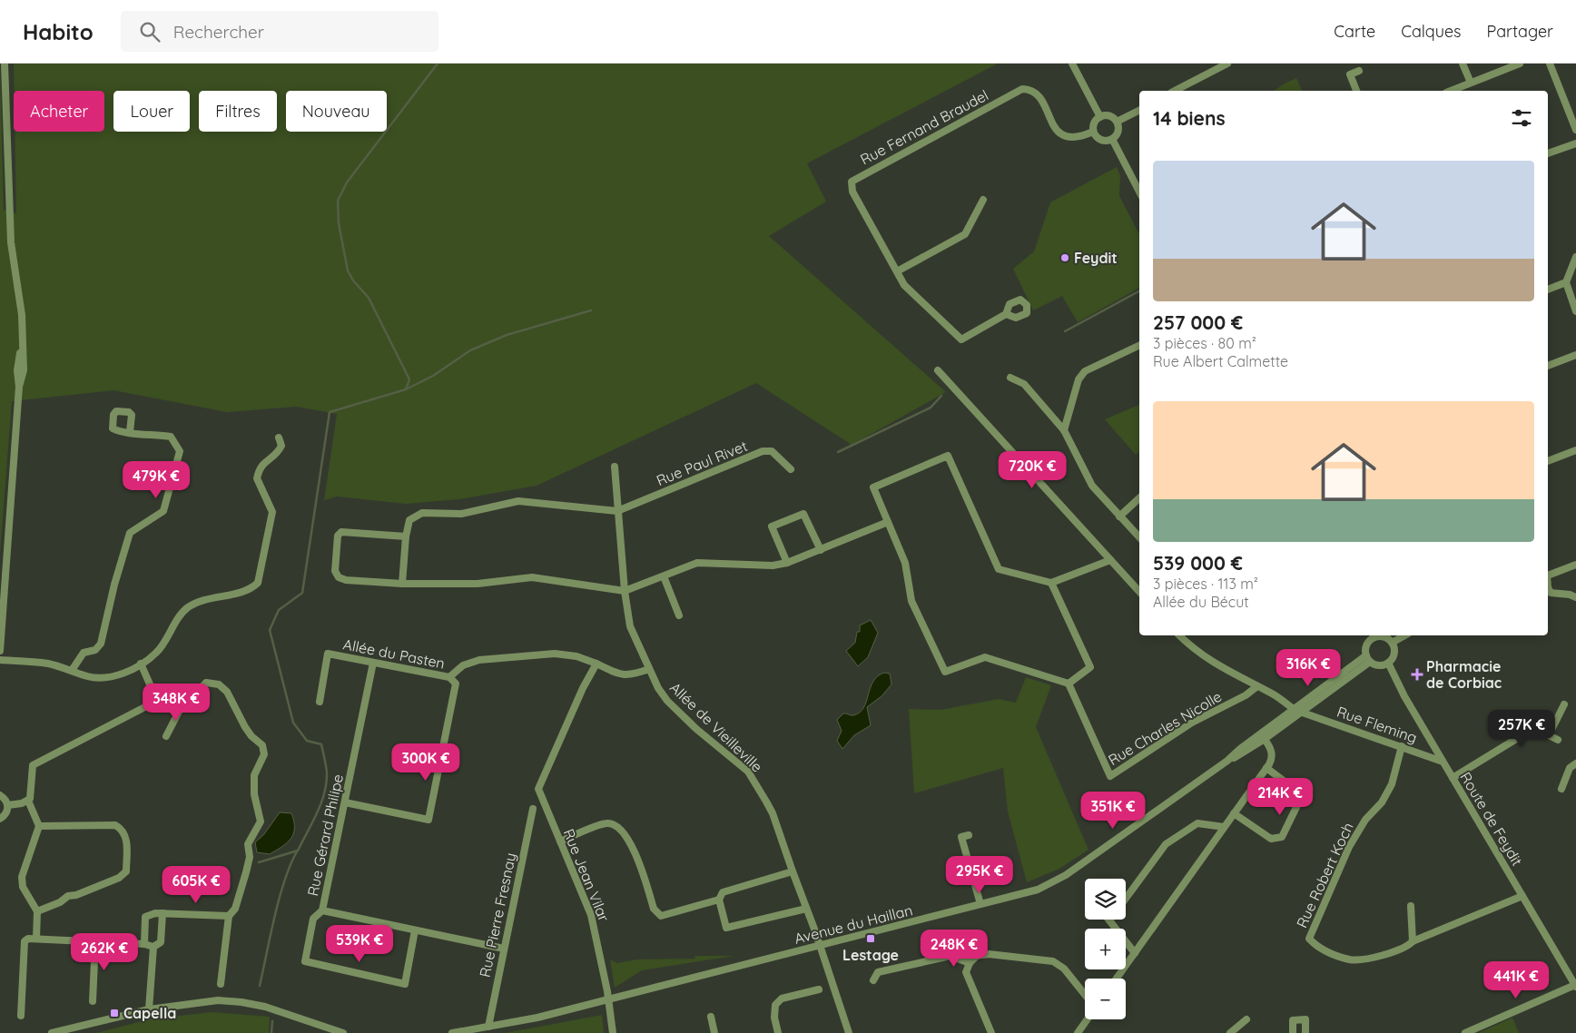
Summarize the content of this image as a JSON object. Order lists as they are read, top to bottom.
{
  "streets": {
    "street": [
      "Rue Fernand Braudel",
      "Rue Paul Rivet",
      "Allée du Pasten",
      "Rue Fleming",
      "Allée de Vieilleville",
      "Rue Charles Nicolle",
      "Route de Feydit",
      "Rue Gérard Philipe",
      "Rue Jean Vilar",
      "Rue Robert Koch",
      "Rue Pierre Fresnay",
      "Avenue du Haillan"
    ]
  },
  "crossings": [
    ["Rue Paul Rivet", "Allée de Vieilleville"],
    ["Allée du Pasten", "Rue Gérard Philipe"],
    ["Rue Fleming", "Rue Charles Nicolle"],
    ["Rue Fleming", "Route de Feydit"],
    ["Rue Fleming", "Rue Robert Koch"],
    ["Rue Fleming", "Avenue du Haillan"],
    ["Allée de Vieilleville", "Avenue du Haillan"],
    ["Route de Feydit", "Rue Robert Koch"],
    ["Route de Feydit", "Avenue du Haillan"],
    ["Rue Gérard Philipe", "Rue Pierre Fresnay"],
    ["Rue Jean Vilar", "Avenue du Haillan"],
    ["Rue Pierre Fresnay", "Avenue du Haillan"]
  ],
  "places": {
    "other": ["Feydit"],
    "health": ["Pharmacie de Corbiac"],
    "transit": ["Lestage", "Capella"]
  },
  "page": {
    "header": "Habito",
    "search": "Rechercher",
    "nav": ["Carte", "Calques", "Partager"],
    "chip": [
      "Acheter",
      "Louer",
      "Filtres",
      "Nouveau"
    ],
    "heading": "14 biens",
    "list": [
      {
        "name": "257 000 €",
        "note": "3 pièces · 80 m² · Rue Albert Calmette"
      },
      {
        "name": "539 000 €",
        "note": "3 pièces · 113 m² · Allée du Bécut"
      }
    ],
    "price": [
      "720K €",
      "479K €",
      "316K €",
      "348K €",
      "257K €",
      "300K €",
      "214K €",
      "351K €",
      "295K €",
      "605K €",
      "539K €",
      "248K €",
      "262K €",
      "441K €"
    ],
    "map_buttons": ["+", "−"]
  }
}
